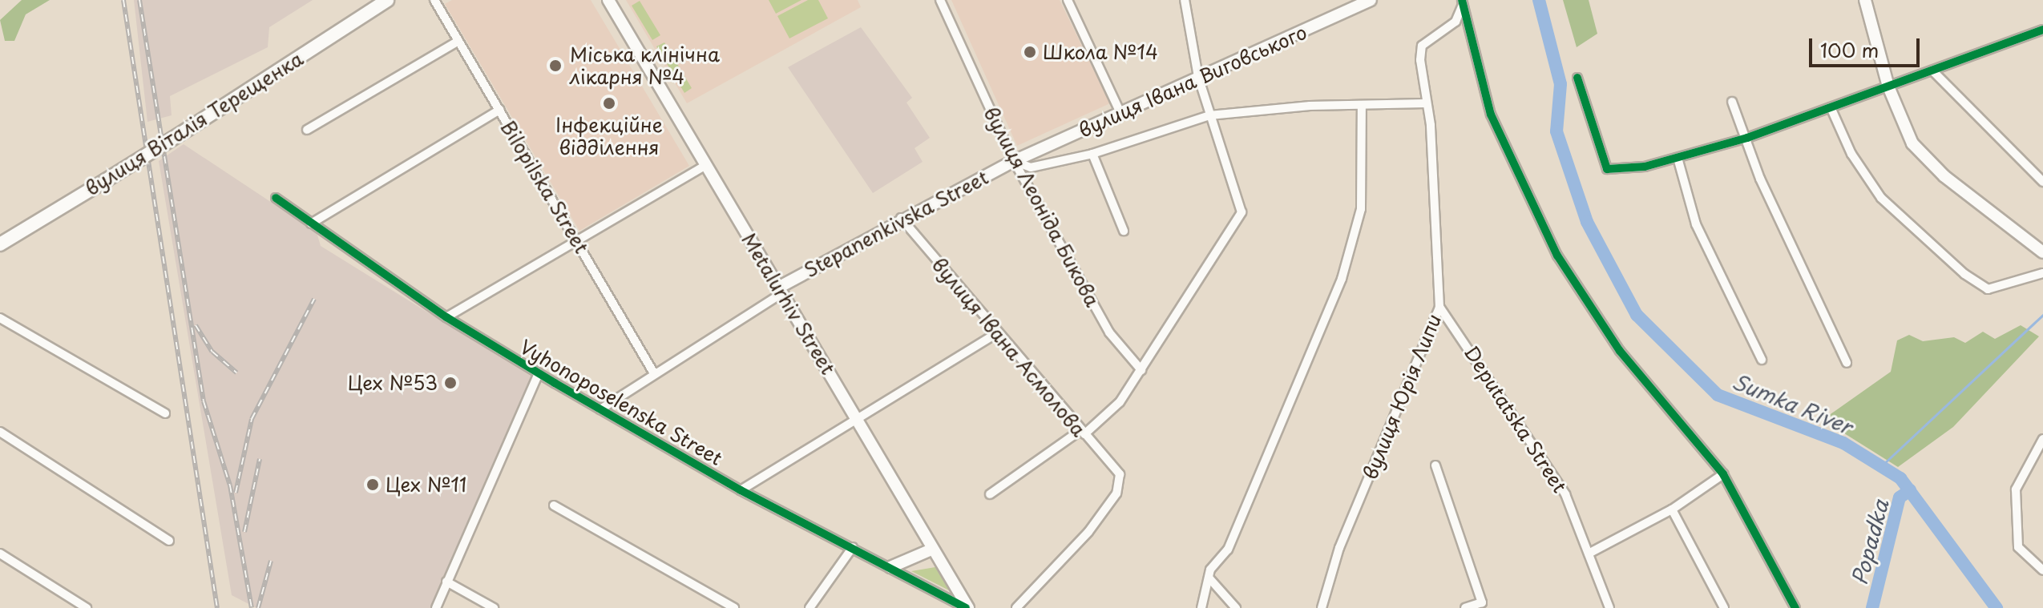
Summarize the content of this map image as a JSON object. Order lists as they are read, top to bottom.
{
  "streets": {
    "main road": [
      "вулиця Івана Виговського",
      "вулиця Віталія Терещенка",
      "Stepanenkivska Street",
      "Metalurhiv Street"
    ],
    "street": [
      "Bilopilska Street",
      "вулиця Леоніда Бикова",
      "вулиця Івана Асмолова",
      "вулиця Юрія Липи",
      "Vyhonoposelenska Street",
      "Deputatska Street"
    ]
  },
  "crossings": [
    ["вулиця Івана Виговського", "вулиця Леоніда Бикова"],
    ["вулиця Івана Виговського", "Stepanenkivska Street"],
    ["Bilopilska Street", "Stepanenkivska Street"],
    ["вулиця Леоніда Бикова", "Stepanenkivska Street"],
    ["Stepanenkivska Street", "Metalurhiv Street"],
    ["Stepanenkivska Street", "вулиця Івана Асмолова"],
    ["Stepanenkivska Street", "Vyhonoposelenska Street"],
    ["Metalurhiv Street", "Vyhonoposelenska Street"],
    ["вулиця Юрія Липи", "Deputatska Street"]
  ],
  "water": ["Sumka River", "Popadka"],
  "places": [
    "Школа №14",
    "Міська клінічна лікарня №4",
    "Інфекційне відділення",
    "Цех №53",
    "Цех №11"
  ],
  "scale_bar": "100 m"
}
